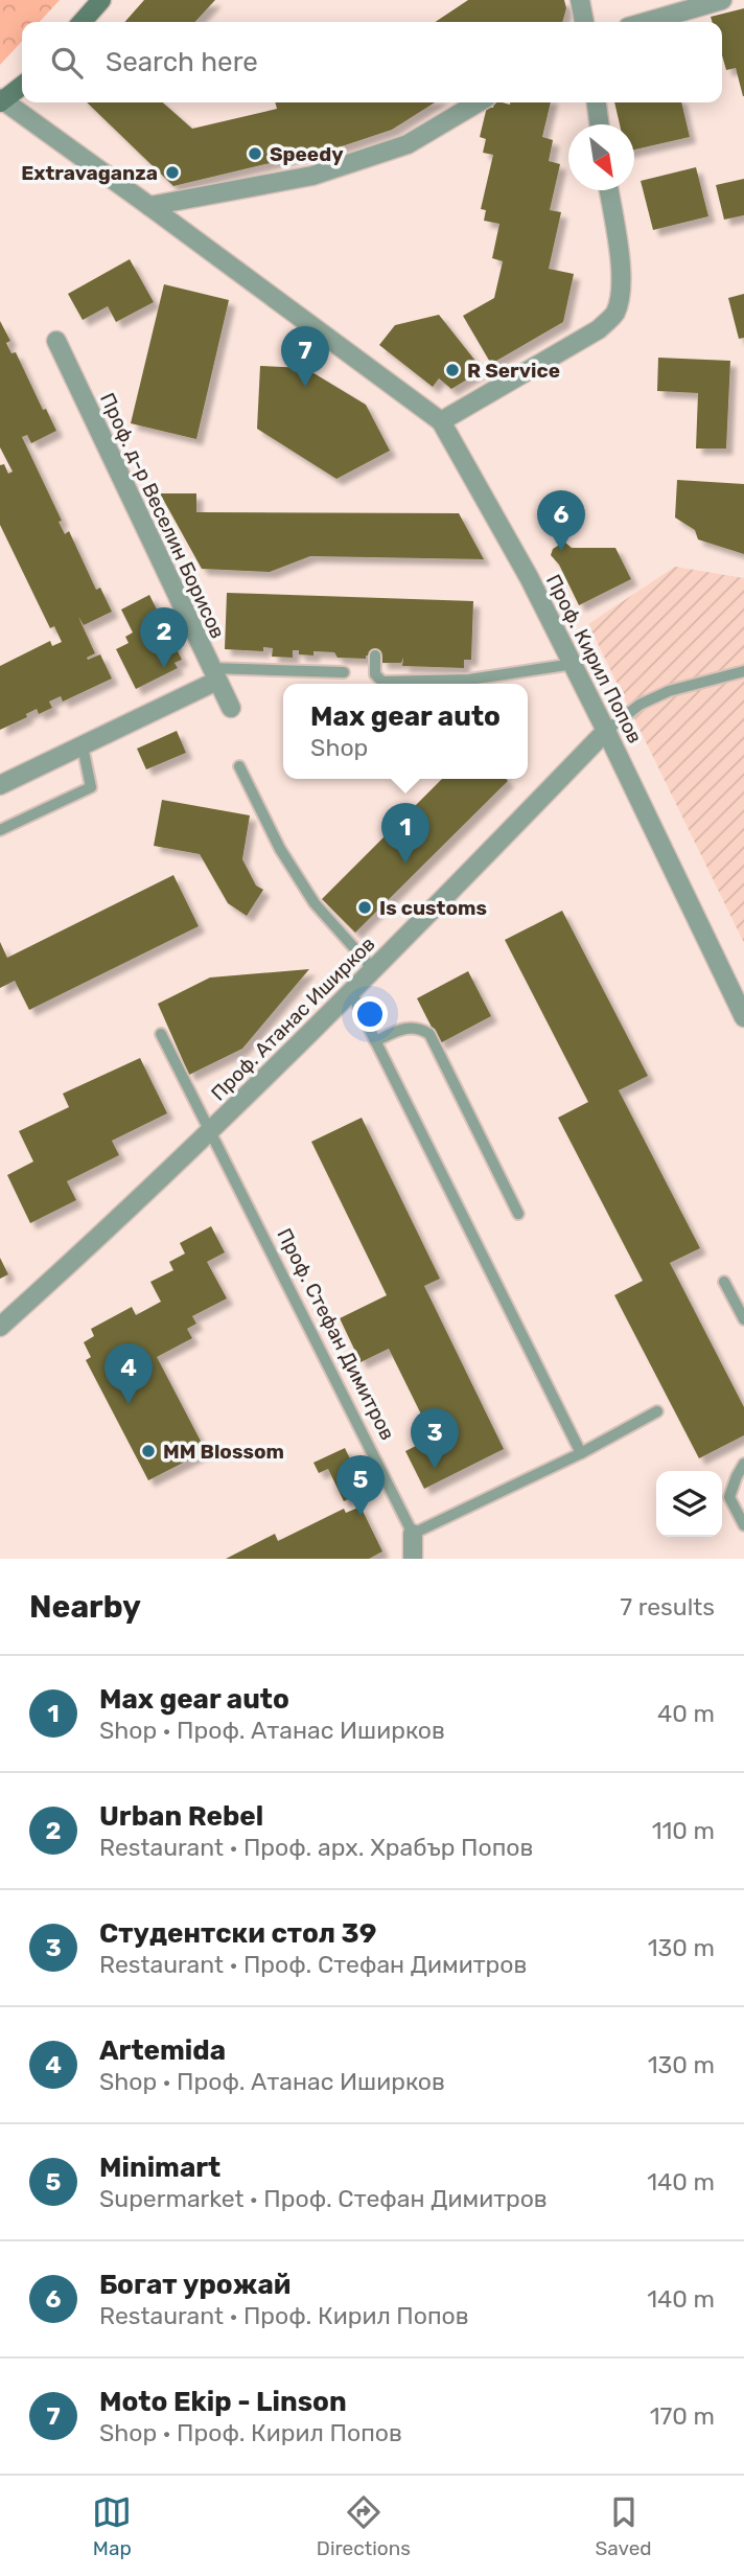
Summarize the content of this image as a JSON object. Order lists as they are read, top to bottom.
{
  "streets": {
    "street": [
      "Проф. д-р Веселин Борисов",
      "Проф. Кирил Попов",
      "Проф. Атанас Иширков",
      "Проф. Стефан Димитров"
    ]
  },
  "crossings": [
    ["Проф. Кирил Попов", "Проф. Атанас Иширков"],
    ["Проф. Атанас Иширков", "Проф. Стефан Димитров"]
  ],
  "places": [
    "Speedy",
    "Extravaganza",
    "R Service",
    "Is customs",
    "MM Blossom"
  ],
  "north": "bottom right",
  "page": {
    "search": "Search here",
    "pins": [
      "7",
      "6",
      "2",
      "1",
      "4",
      "3",
      "5"
    ],
    "popup": ["Max gear auto", "Shop"],
    "heading": ["Nearby", "7 results"],
    "list": [
      {
        "mark": "1",
        "name": "Max gear auto",
        "note": "Shop · Проф. Атанас Иширков",
        "value": "40 m"
      },
      {
        "mark": "2",
        "name": "Urban Rebel",
        "note": "Restaurant · Проф. арх. Храбър Попов",
        "value": "110 m"
      },
      {
        "mark": "3",
        "name": "Студентски стол 39",
        "note": "Restaurant · Проф. Стефан Димитров",
        "value": "130 m"
      },
      {
        "mark": "4",
        "name": "Artemida",
        "note": "Shop · Проф. Атанас Иширков",
        "value": "130 m"
      },
      {
        "mark": "5",
        "name": "Minimart",
        "note": "Supermarket · Проф. Стефан Димитров",
        "value": "140 m"
      },
      {
        "mark": "6",
        "name": "Богат урожай",
        "note": "Restaurant · Проф. Кирил Попов",
        "value": "140 m"
      },
      {
        "mark": "7",
        "name": "Moto Ekip - Linson",
        "note": "Shop · Проф. Кирил Попов",
        "value": "170 m"
      }
    ],
    "nav": ["Map", "Directions", "Saved"]
  }
}
